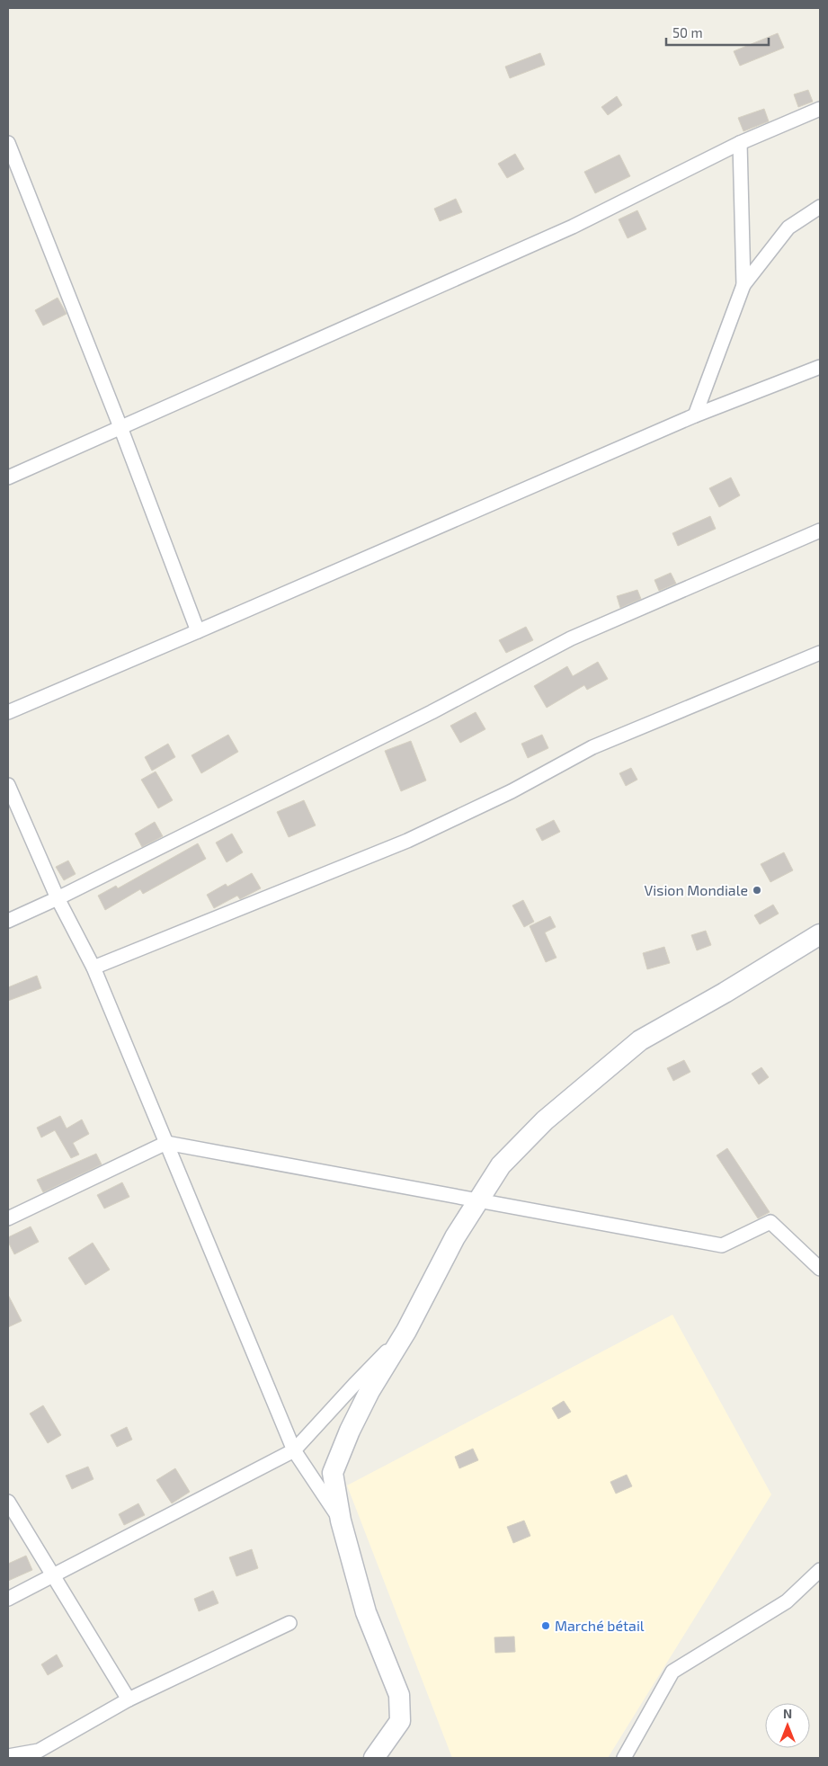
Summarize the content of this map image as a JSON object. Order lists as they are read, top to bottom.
{
  "places": ["Vision Mondiale", "Marché bétail"],
  "scale_bar": "50 m",
  "north": "top"
}
